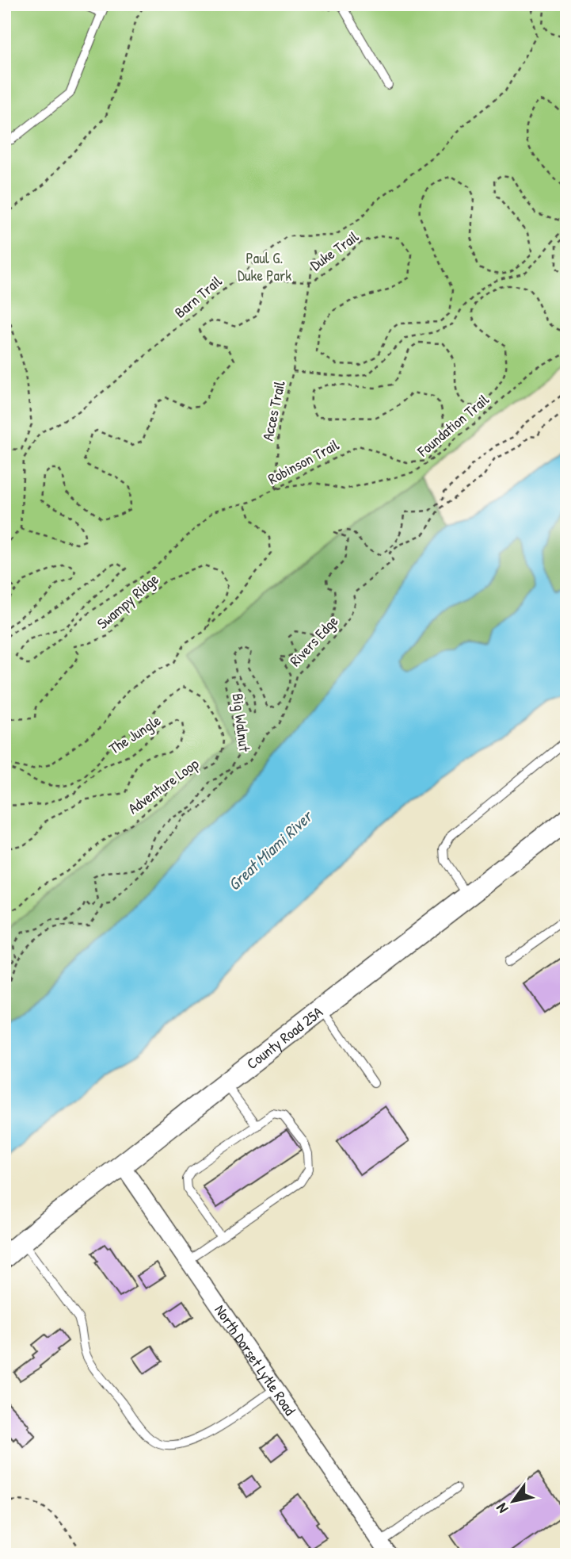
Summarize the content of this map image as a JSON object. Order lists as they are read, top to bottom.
{
  "streets": {
    "main road": ["County Road 25A"],
    "street": ["North Dorset Lytle Road"],
    "path": [
      "Duke Trail",
      "Barn Trail",
      "Acces Trail",
      "Foundation Trail",
      "Robinson Trail",
      "Swampy Ridge",
      "Rivers Edge",
      "Big Walnut",
      "The Jungle",
      "Adventure Loop"
    ]
  },
  "crossings": [
    ["Duke Trail", "Barn Trail"],
    ["Duke Trail", "Acces Trail"],
    ["Acces Trail", "Foundation Trail"],
    ["Acces Trail", "Robinson Trail"],
    ["Foundation Trail", "Robinson Trail"],
    ["County Road 25A", "North Dorset Lytle Road"]
  ],
  "water": ["Great Miami River"],
  "parks": ["Paul G. Duke Park"],
  "north": "bottom left"
}
